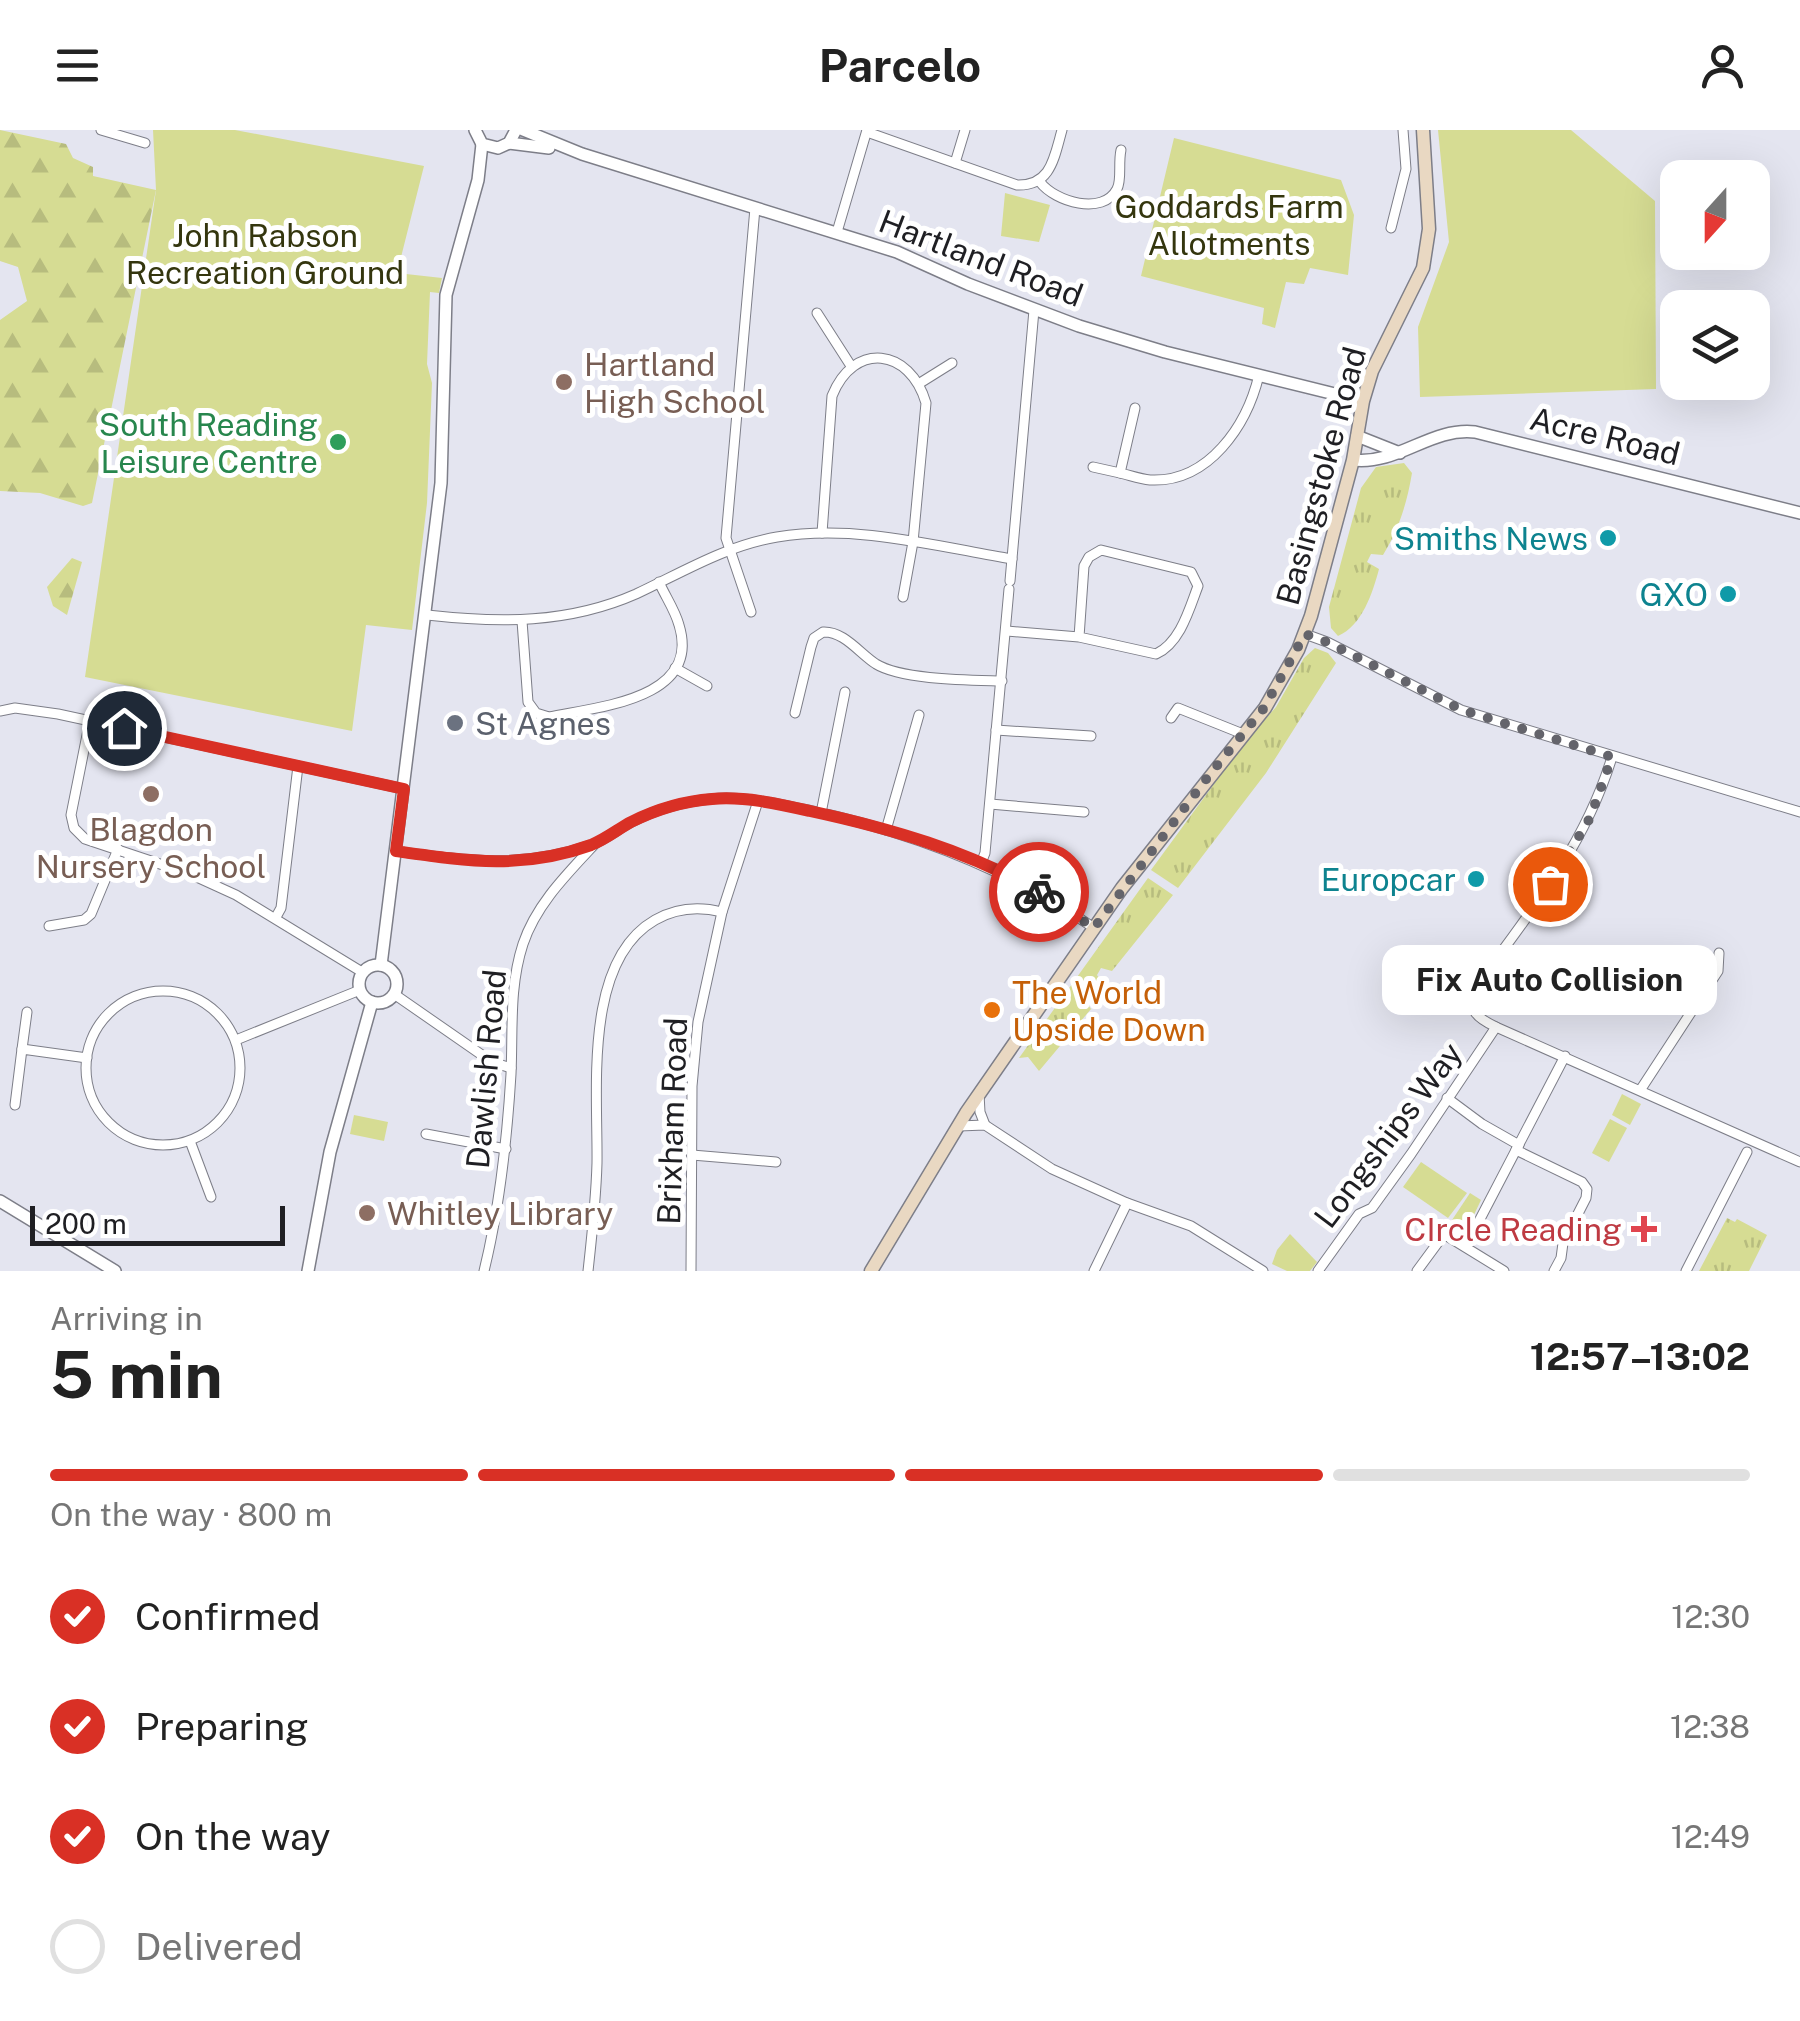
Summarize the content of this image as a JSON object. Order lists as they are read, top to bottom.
{
  "streets": {
    "main road": ["Basingstoke Road"],
    "street": [
      "Hartland Road",
      "Acre Road",
      "Dawlish Road",
      "Brixham Road",
      "Longships Way"
    ]
  },
  "crossings": [
    ["Hartland Road", "Basingstoke Road"],
    ["Acre Road", "Basingstoke Road"]
  ],
  "parks": ["Goddards Farm Allotments", "John Rabson Recreation Ground"],
  "places": {
    "other": [
      "Hartland High School",
      "South Reading Leisure Centre",
      "Smiths News",
      "GXO",
      "St Agnes",
      "Blagdon Nursery School",
      "Europcar",
      "Fix Auto Collision",
      "The World Upside Down",
      "Whitley Library"
    ],
    "health": ["CIrcle Reading"]
  },
  "scale_bar": "200 m",
  "north": "bottom",
  "page": {
    "header": "Parcelo",
    "bubble": "Fix Auto Collision",
    "scale": "200 m",
    "heading": ["5 min", "Arriving in", "12:57–13:02"],
    "bar": "On the way · 800 m",
    "list": [
      ["Confirmed", "12:30"],
      ["Preparing", "12:38"],
      ["On the way", "12:49"],
      "Delivered"
    ]
  }
}
